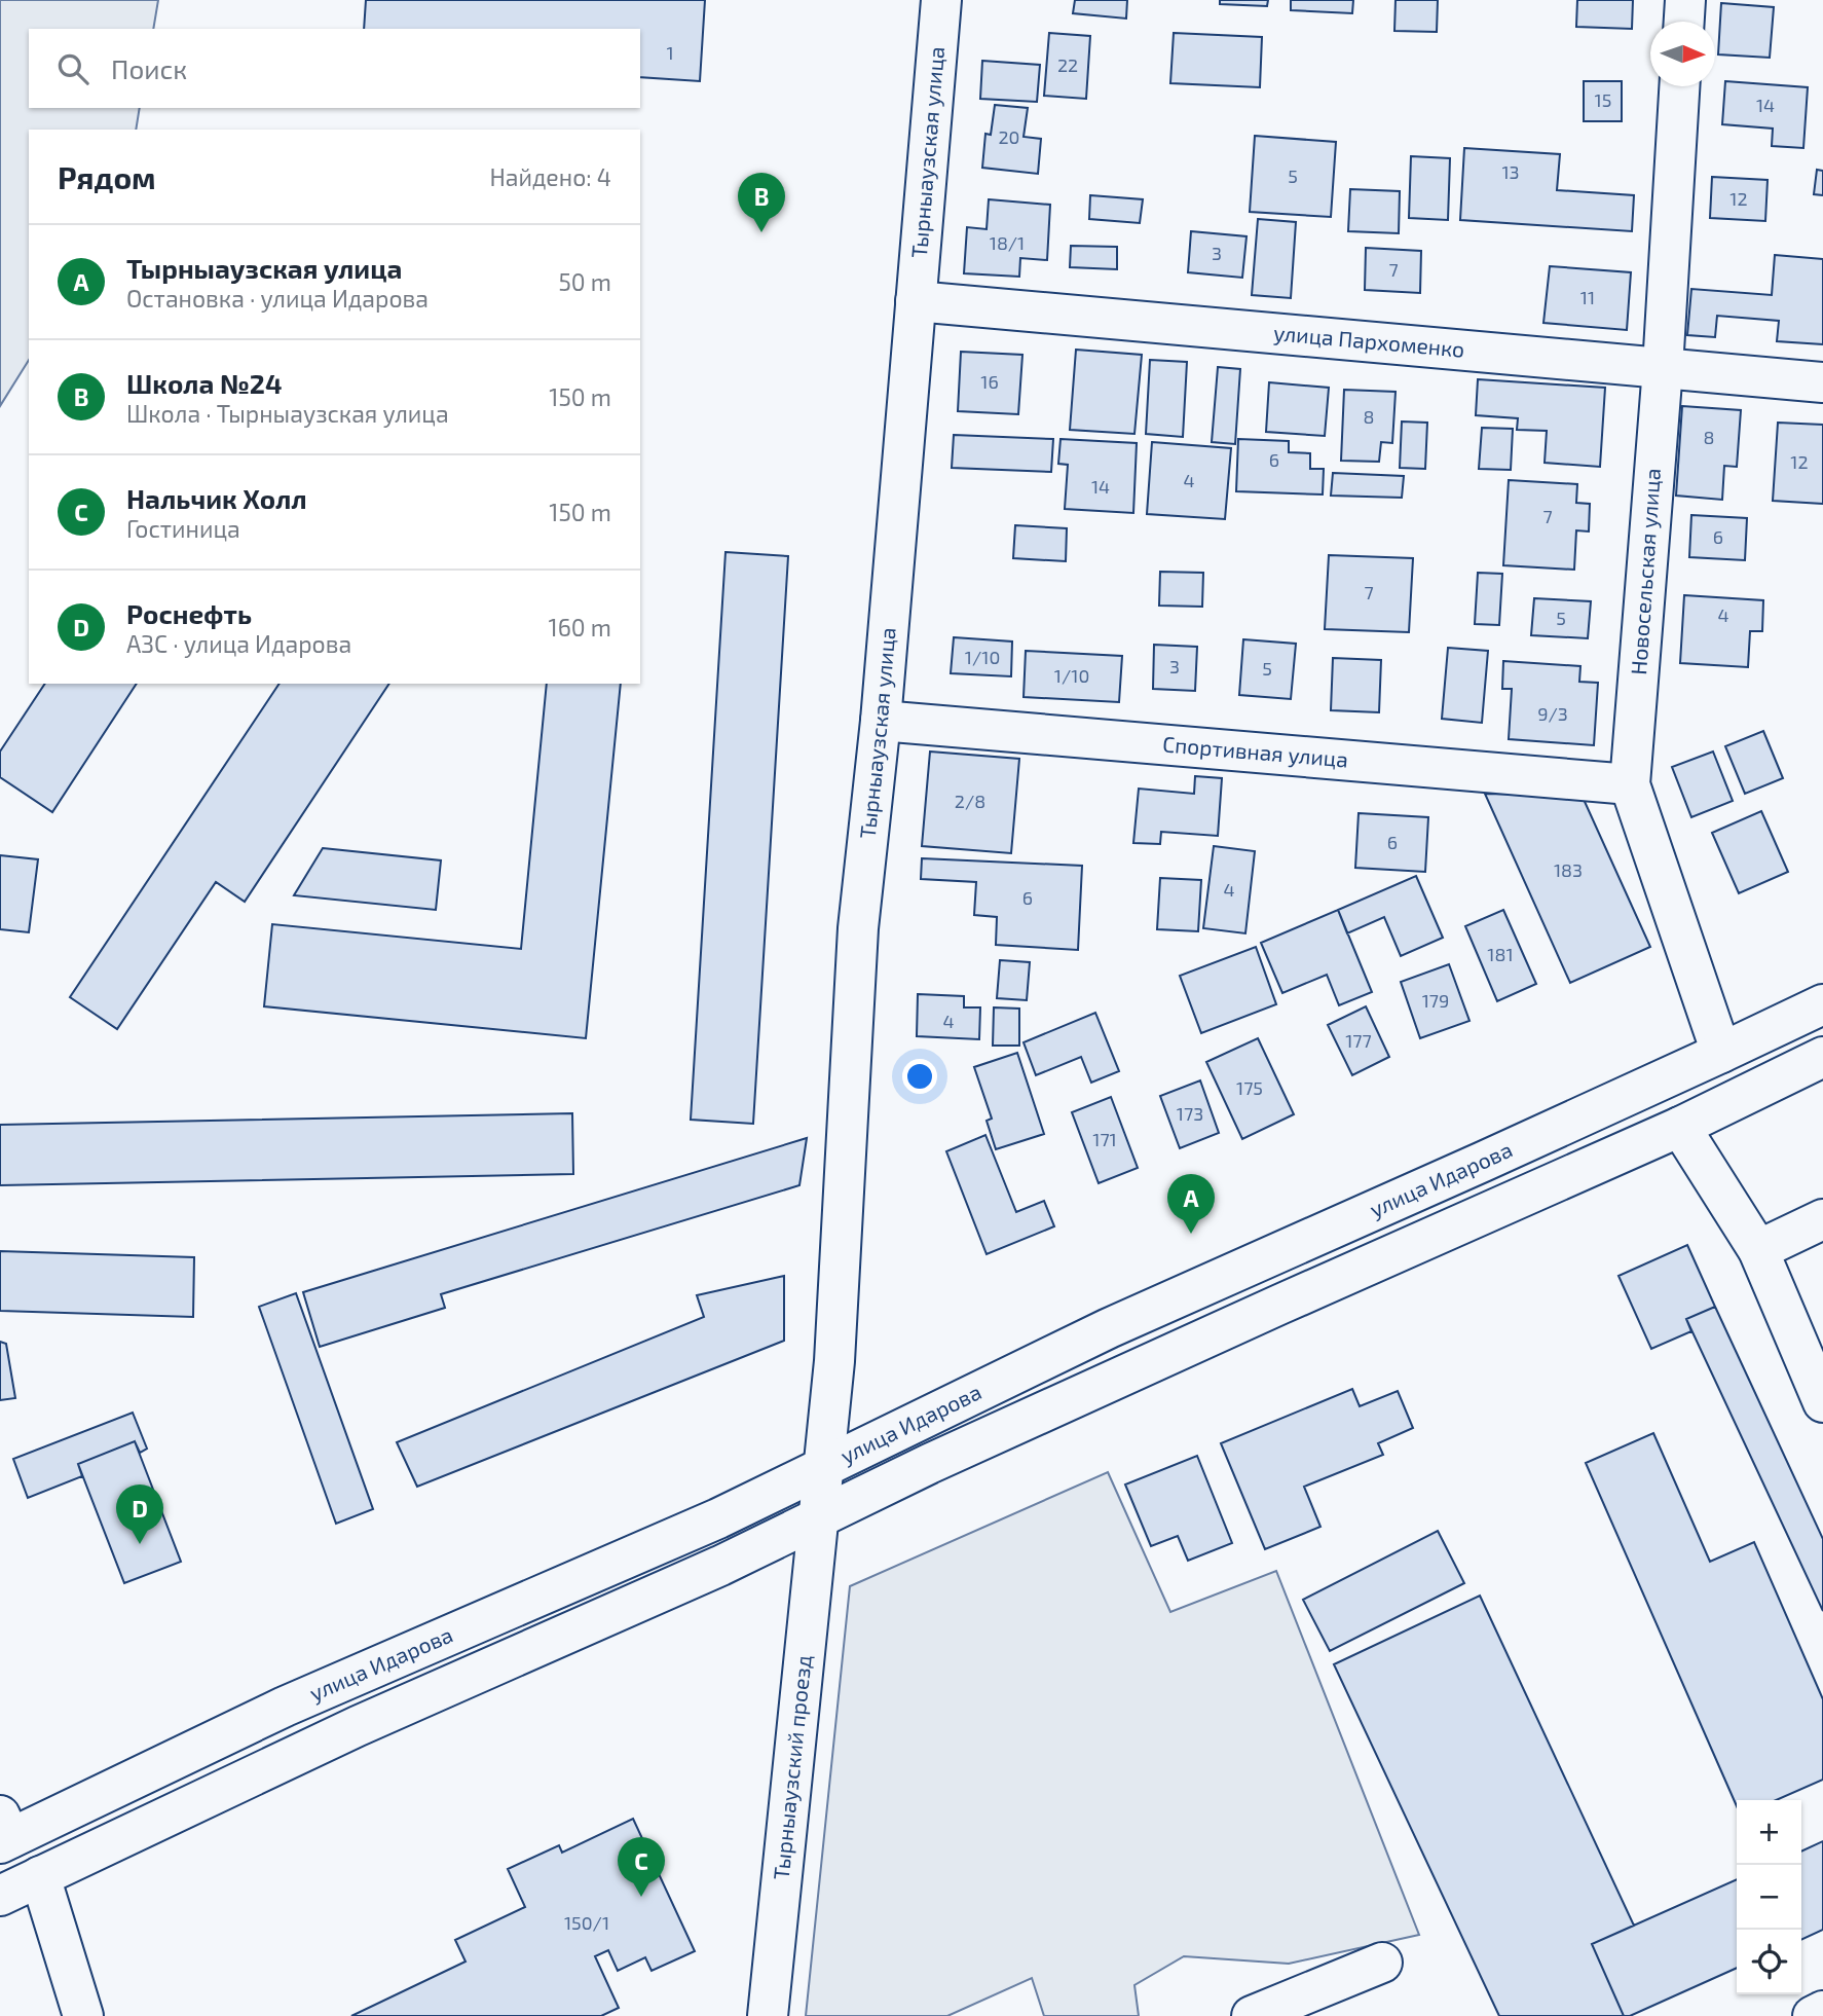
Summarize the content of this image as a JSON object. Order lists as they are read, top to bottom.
{
  "streets": {
    "street": [
      "Тырныаузская улица",
      "улица Пархоменко",
      "Новосельская улица",
      "Спортивная улица",
      "улица Идарова",
      "Тырныаузский проезд"
    ]
  },
  "crossings": [
    ["Тырныаузская улица", "улица Пархоменко"],
    ["Тырныаузская улица", "Спортивная улица"],
    ["Тырныаузская улица", "улица Идарова"],
    ["Тырныаузская улица", "Тырныаузский проезд"],
    ["улица Пархоменко", "Новосельская улица"],
    ["Новосельская улица", "Спортивная улица"],
    ["Новосельская улица", "улица Идарова"],
    ["улица Идарова", "Тырныаузский проезд"]
  ],
  "house_numbers": [
    "1",
    "22",
    "15",
    "14",
    "20",
    "13",
    "5",
    "12",
    "18/1",
    "3",
    "7",
    "11",
    "16",
    "8",
    "8",
    "6",
    "12",
    "4",
    "14",
    "7",
    "6",
    "7",
    "4",
    "5",
    "1/10",
    "3",
    "5",
    "1/10",
    "9/3",
    "2/8",
    "6",
    "183",
    "4",
    "6",
    "181",
    "179",
    "4",
    "177",
    "175",
    "173",
    "171",
    "150/1"
  ],
  "north": "right",
  "page": {
    "search": "Поиск",
    "heading": ["Рядом", "Найдено: 4"],
    "pins": [
      "B",
      "A",
      "D",
      "C"
    ],
    "list": [
      {
        "mark": "A",
        "name": "Тырныаузская улица",
        "note": "Остановка · улица Идарова",
        "value": "50 m"
      },
      {
        "mark": "B",
        "name": "Школа №24",
        "note": "Школа · Тырныаузская улица",
        "value": "150 m"
      },
      {
        "mark": "C",
        "name": "Нальчик Холл",
        "note": "Гостиница",
        "value": "150 m"
      },
      {
        "mark": "D",
        "name": "Роснефть",
        "note": "АЗС · улица Идарова",
        "value": "160 m"
      }
    ],
    "map_buttons": ["+", "−"]
  }
}
